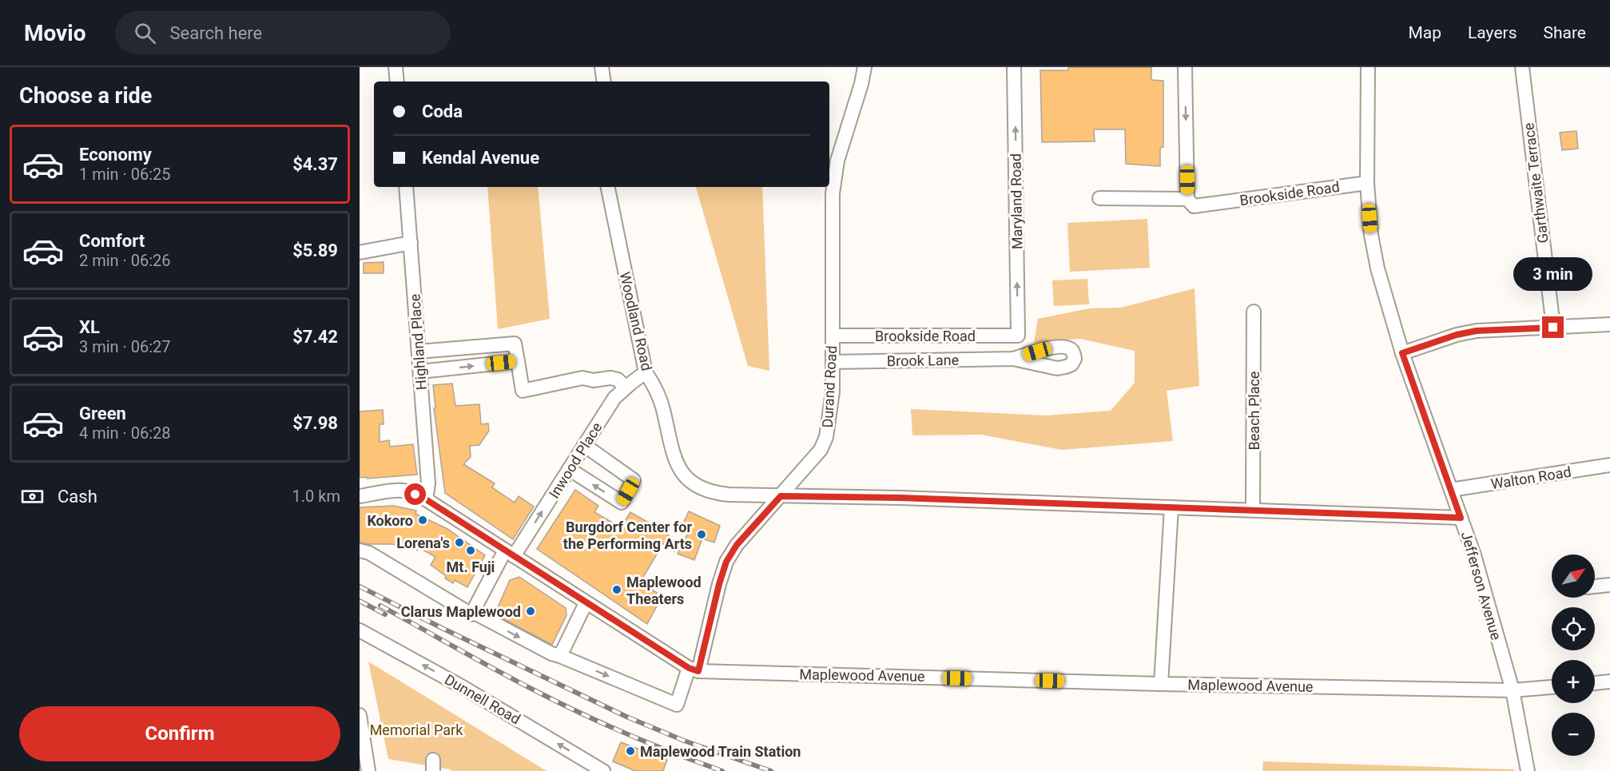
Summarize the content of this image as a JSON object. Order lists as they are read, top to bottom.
{
  "streets": {
    "street": [
      "Garthwaite Terrace",
      "Brookside Road",
      "Maryland Road",
      "Woodland Road",
      "Highland Place",
      "Brook Lane",
      "Durand Road",
      "Beach Place",
      "Inwood Place",
      "Walton Road",
      "Jefferson Avenue",
      "Maplewood Avenue",
      "Dunnell Road"
    ]
  },
  "crossings": [
    ["Brookside Road", "Maryland Road"],
    ["Brookside Road", "Durand Road"],
    ["Brookside Road", "Jefferson Avenue"],
    ["Woodland Road", "Durand Road"],
    ["Woodland Road", "Beach Place"],
    ["Woodland Road", "Inwood Place"],
    ["Woodland Road", "Jefferson Avenue"],
    ["Brook Lane", "Durand Road"],
    ["Durand Road", "Maplewood Avenue"],
    ["Walton Road", "Jefferson Avenue"],
    ["Jefferson Avenue", "Maplewood Avenue"]
  ],
  "one_way": ["Maryland Road"],
  "parks": ["Memorial Park"],
  "places": [
    "Kokoro",
    "Burgdorf Center for the Performing Arts",
    "Lorena's",
    "Mt. Fuji",
    "Maplewood Theaters",
    "Clarus Maplewood",
    "Maplewood Train Station"
  ],
  "north": "top right",
  "page": {
    "header": "Movio",
    "search": "Search here",
    "nav": ["Map", "Layers", "Share"],
    "heading": "Choose a ride",
    "banner": ["Coda", "Kendal Avenue"],
    "list": [
      {
        "name": "Economy",
        "note": "1 min · 06:25",
        "value": "$4.37"
      },
      {
        "name": "Comfort",
        "note": "2 min · 06:26",
        "value": "$5.89"
      },
      {
        "name": "XL",
        "note": "3 min · 06:27",
        "value": "$7.42"
      },
      {
        "name": "Green",
        "note": "4 min · 06:28",
        "value": "$7.98"
      }
    ],
    "bubble": "3 min",
    "pay": ["Cash", "1.0 km"],
    "map_buttons": ["+", "−"],
    "buttons": "Confirm"
  }
}
